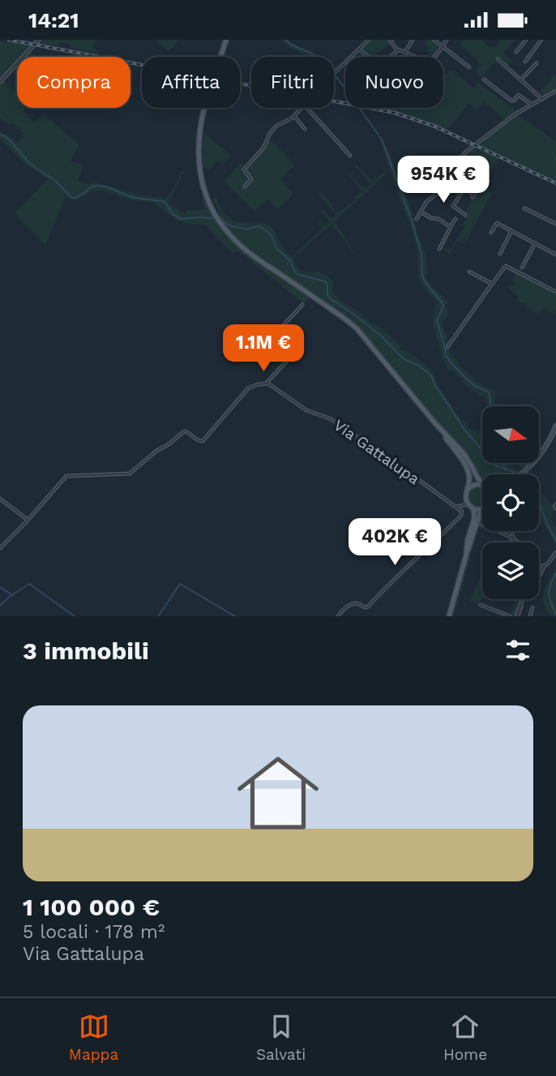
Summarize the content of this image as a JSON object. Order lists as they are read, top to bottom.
{
  "streets": {
    "street": ["Via Gattalupa"]
  },
  "north": "right",
  "page": {
    "status": "14:21",
    "chip": [
      "Compra",
      "Affitta",
      "Filtri",
      "Nuovo"
    ],
    "price": ["954K €", "1.1M €", "402K €"],
    "heading": "3 immobili",
    "list": [
      {
        "name": "1 100 000 €",
        "note": "5 locali · 178 m² · Via Gattalupa"
      }
    ],
    "tabs": ["Mappa", "Salvati", "Home"]
  }
}
